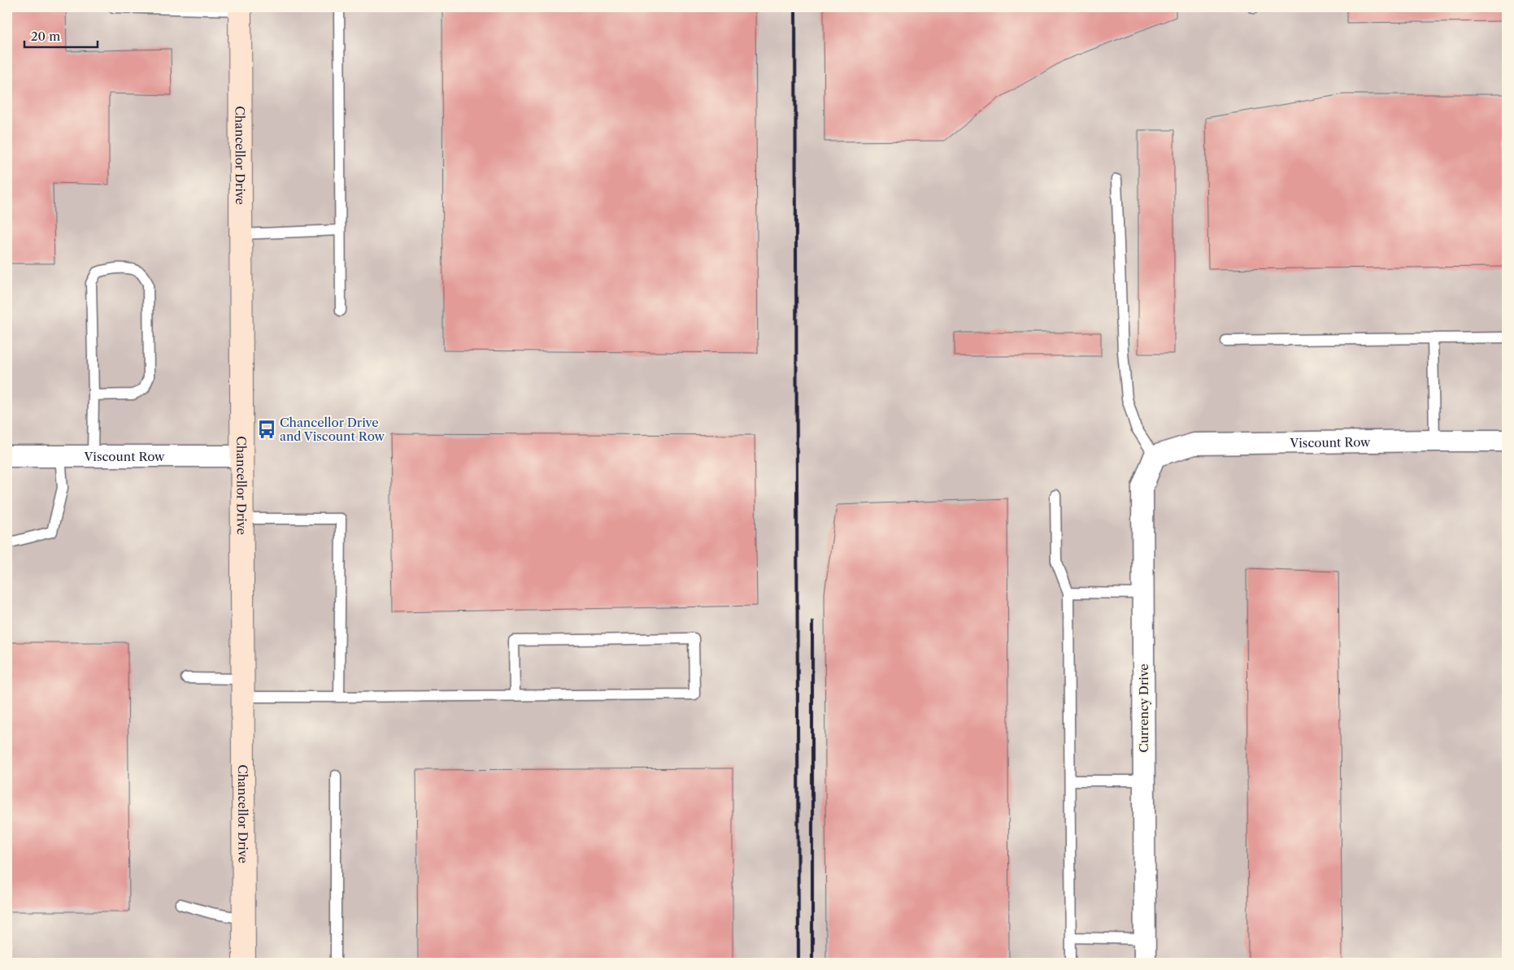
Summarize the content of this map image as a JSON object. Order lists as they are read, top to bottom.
{
  "streets": {
    "street": ["Chancellor Drive", "Viscount Row", "Currency Drive"]
  },
  "crossings": [
    ["Chancellor Drive", "Viscount Row"],
    ["Viscount Row", "Currency Drive"]
  ],
  "places": {
    "bus stop": ["Chancellor Drive and Viscount Row"]
  },
  "scale_bar": "20 m"
}
